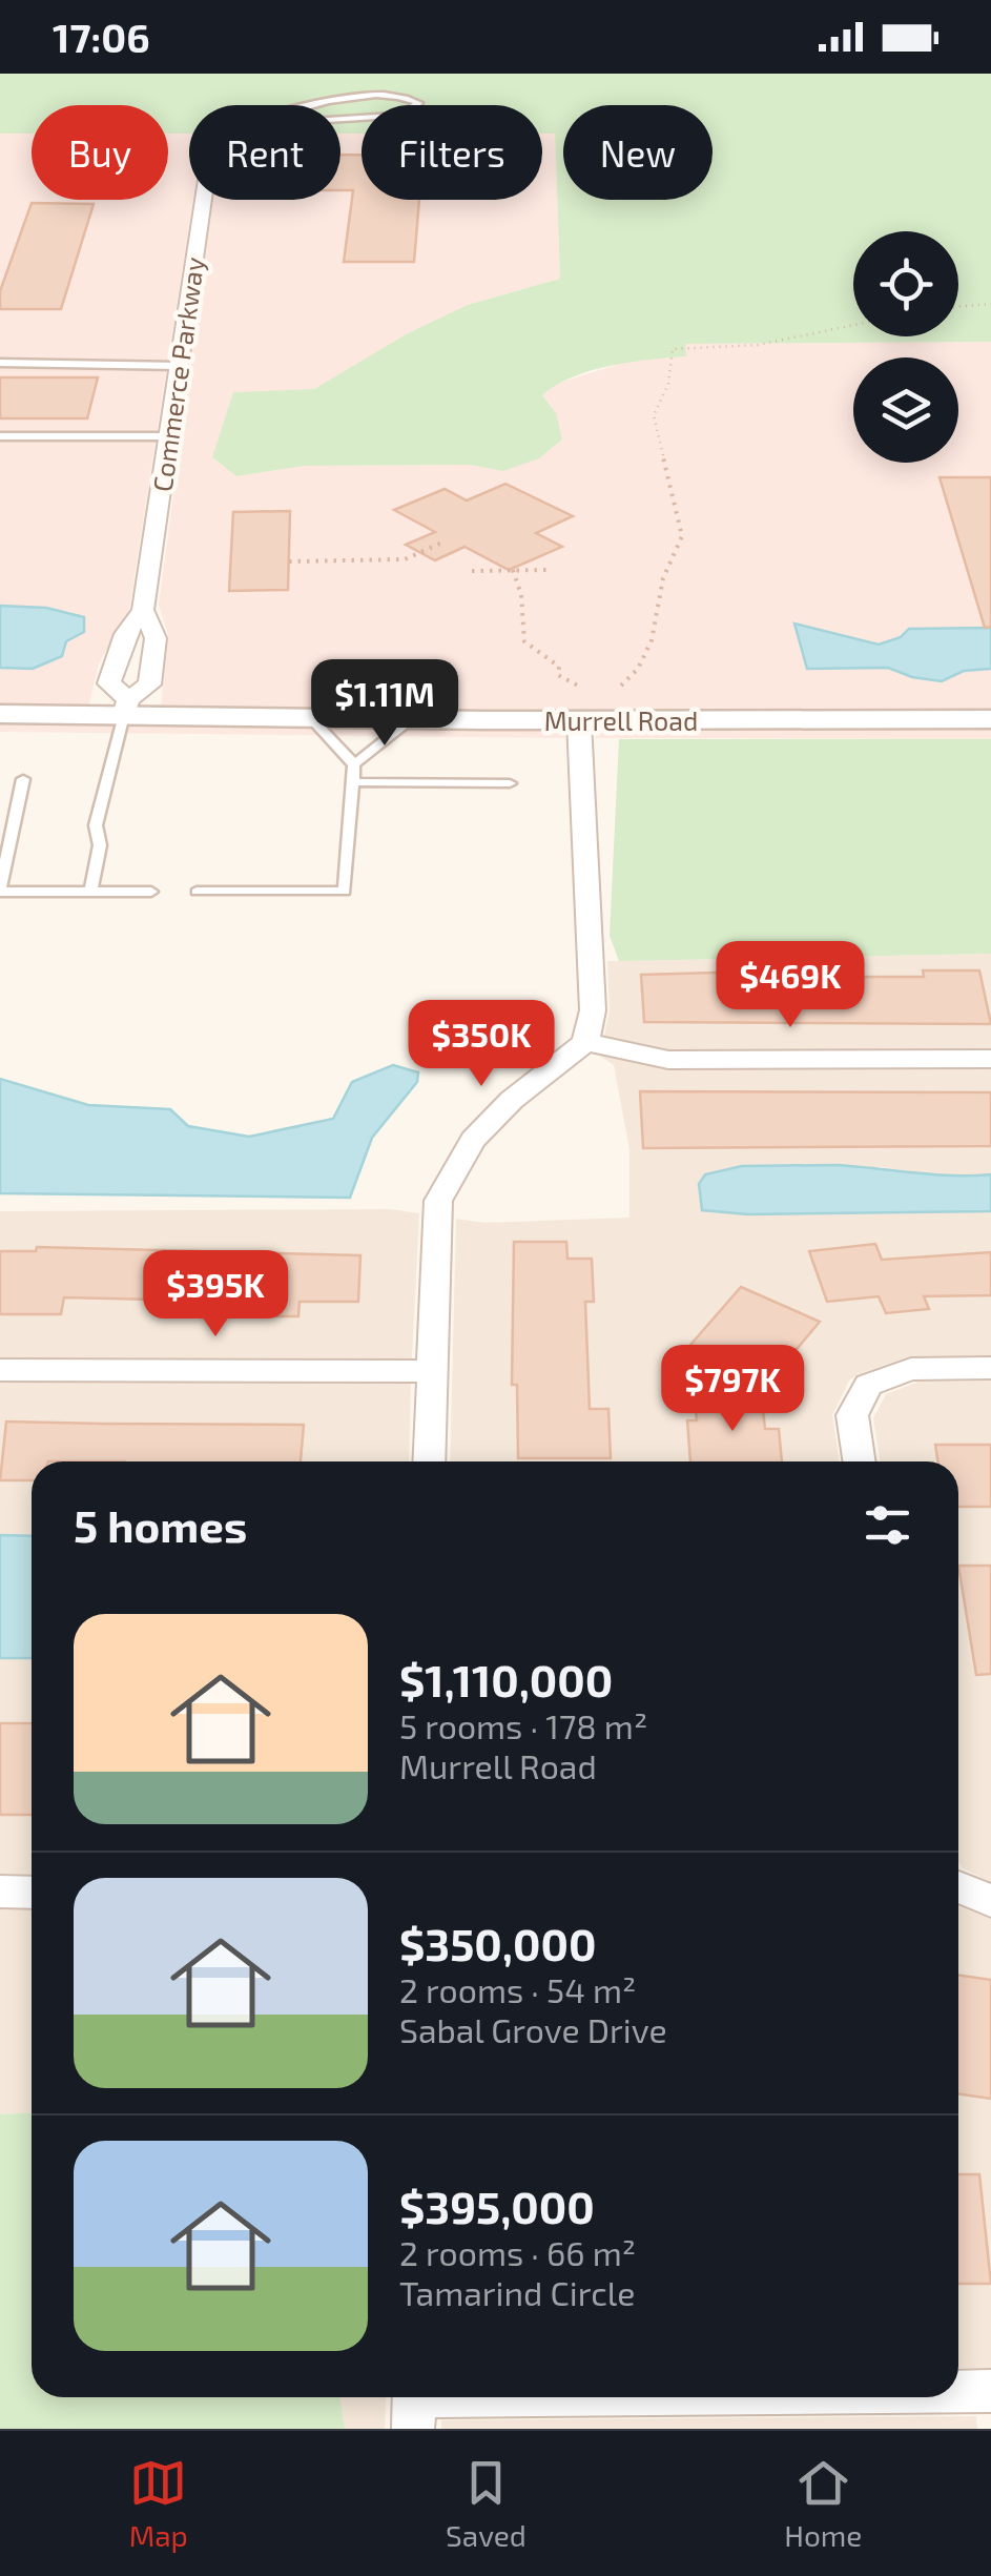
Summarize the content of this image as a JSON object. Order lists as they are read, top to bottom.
{
  "streets": {
    "street": ["Commerce Parkway", "Murrell Road"]
  },
  "crossings": [
    ["Commerce Parkway", "Murrell Road"]
  ],
  "page": {
    "status": "17:06",
    "chip": [
      "Buy",
      "Rent",
      "Filters",
      "New"
    ],
    "price": [
      "$1.11M",
      "$469K",
      "$350K",
      "$395K",
      "$797K"
    ],
    "heading": "5 homes",
    "list": [
      {
        "name": "$1,110,000",
        "note": "5 rooms · 178 m² · Murrell Road"
      },
      {
        "name": "$350,000",
        "note": "2 rooms · 54 m² · Sabal Grove Drive"
      },
      {
        "name": "$395,000",
        "note": "2 rooms · 66 m² · Tamarind Circle"
      }
    ],
    "tabs": ["Map", "Saved", "Home"]
  }
}
